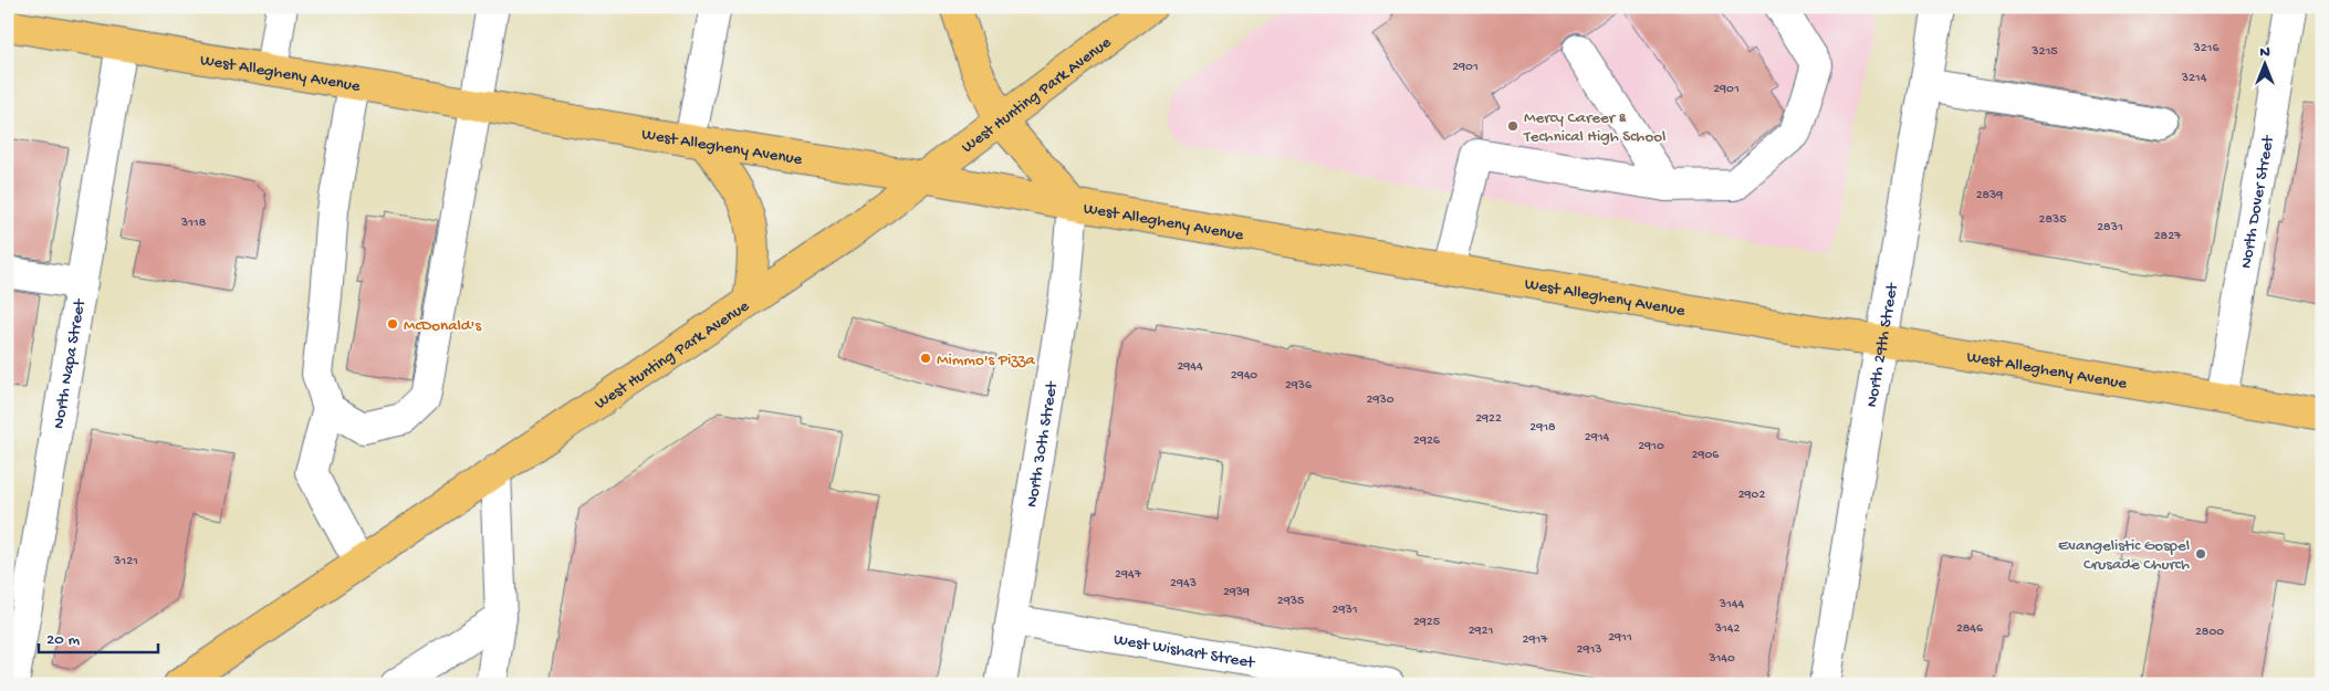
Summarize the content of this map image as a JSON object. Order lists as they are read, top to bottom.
{
  "streets": {
    "main road": ["West Allegheny Avenue", "West Hunting Park Avenue"],
    "street": [
      "North Dover Street",
      "North 29th Street",
      "North Napa Street",
      "North 30th Street",
      "West Wishart Street"
    ]
  },
  "crossings": [
    ["West Allegheny Avenue", "West Hunting Park Avenue"],
    ["West Allegheny Avenue", "North Dover Street"],
    ["West Allegheny Avenue", "North 29th Street"],
    ["West Allegheny Avenue", "North Napa Street"],
    ["West Allegheny Avenue", "North 30th Street"],
    ["North 30th Street", "West Wishart Street"]
  ],
  "places": [
    "Mercy Career & Technical High School",
    "McDonald's",
    "Mimmo's Pizza",
    "Evangelistic Gospel Crusade Church"
  ],
  "house_numbers": [
    "3216",
    "3215",
    "2901",
    "3214",
    "2901",
    "2839",
    "2835",
    "3118",
    "2831",
    "2827",
    "2944",
    "2940",
    "2936",
    "2930",
    "2922",
    "2918",
    "2914",
    "2926",
    "2910",
    "2906",
    "2902",
    "3121",
    "2947",
    "2943",
    "2939",
    "2935",
    "3144",
    "2931",
    "2925",
    "3142",
    "2846",
    "2921",
    "2800",
    "2911",
    "2917",
    "2913",
    "3140"
  ],
  "scale_bar": "20 m",
  "north": "top"
}
